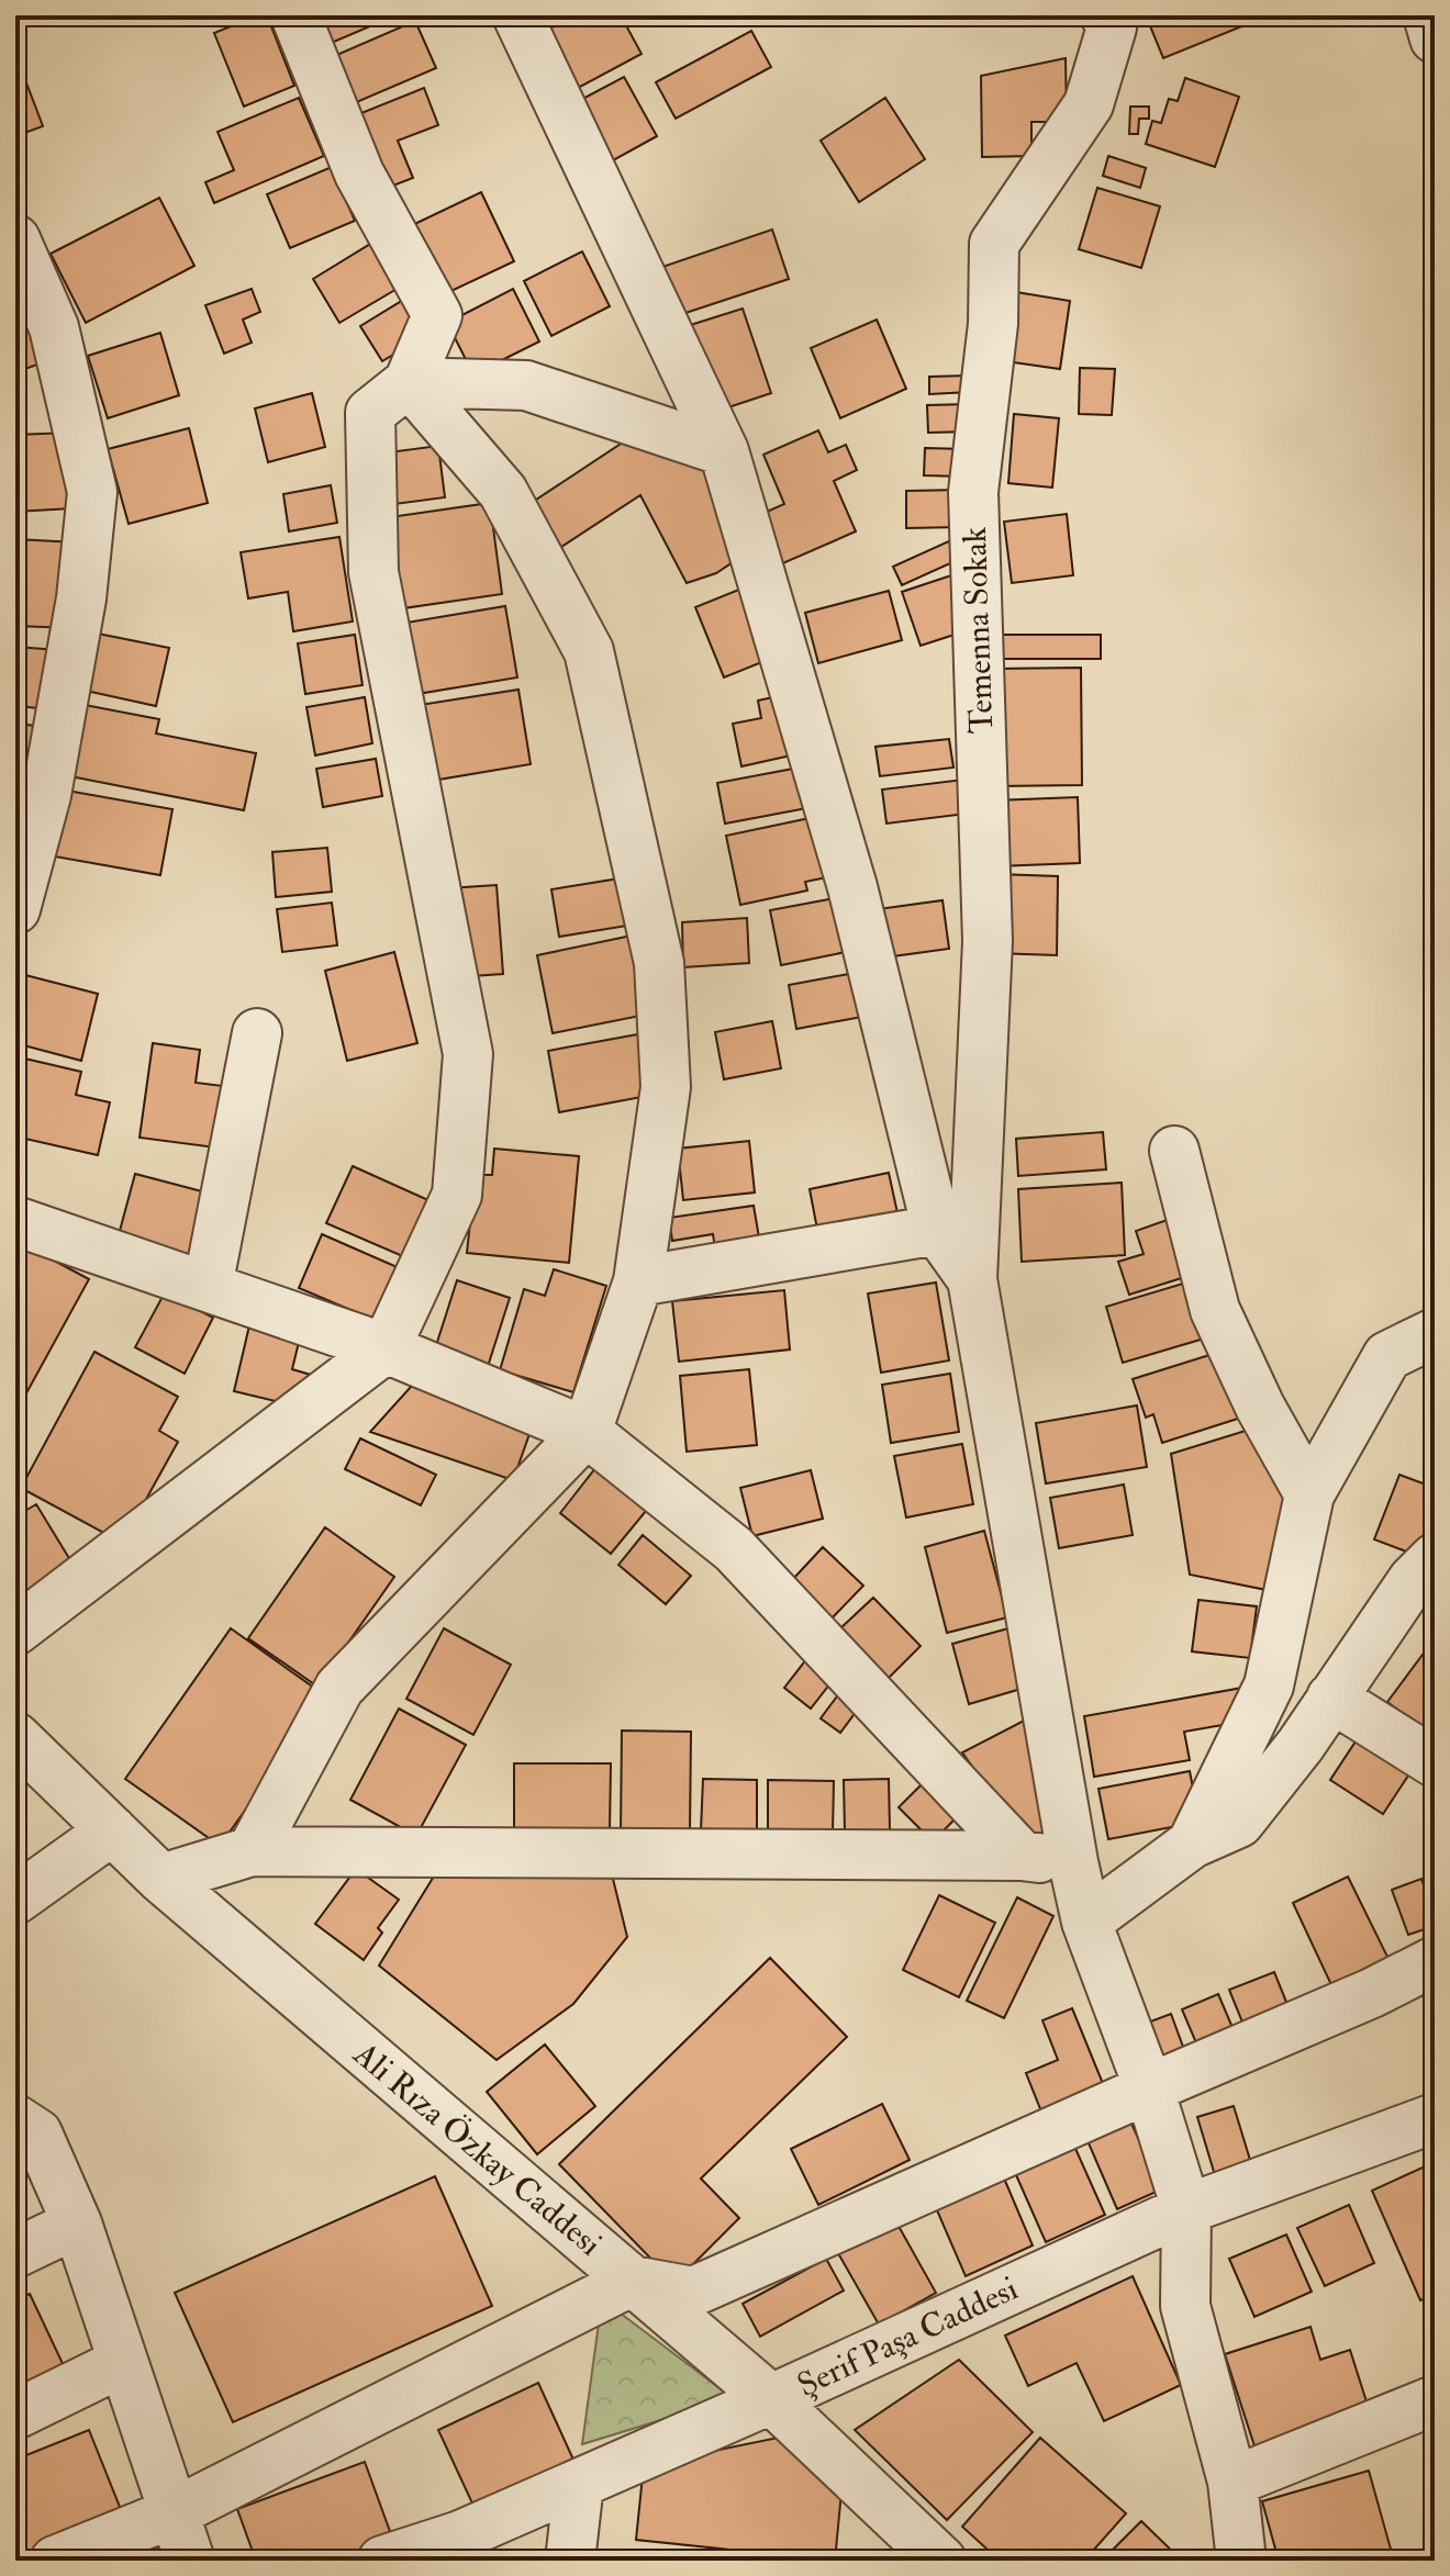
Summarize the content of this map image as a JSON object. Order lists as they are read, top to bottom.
{
  "streets": {
    "street": ["Temenna Sokak", "Ali Rıza Özkay Caddesi", "Şerif Paşa Caddesi"]
  },
  "crossings": [
    ["Ali Rıza Özkay Caddesi", "Şerif Paşa Caddesi"]
  ]
}
